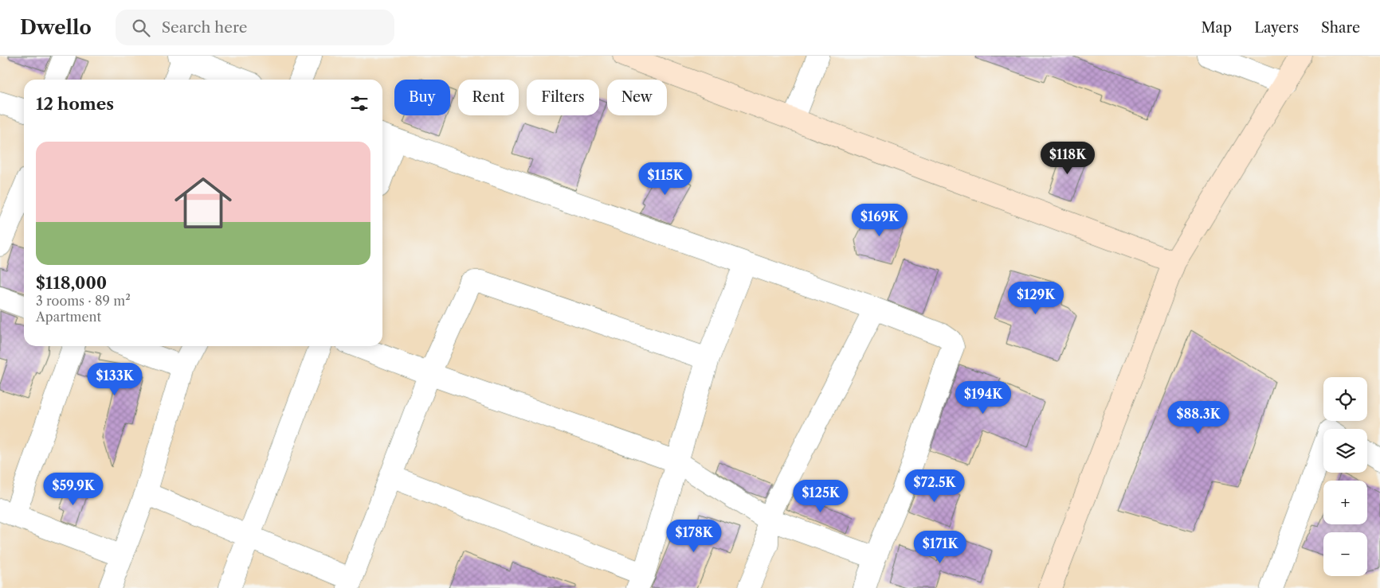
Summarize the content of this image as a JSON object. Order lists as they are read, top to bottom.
{
  "page": {
    "header": "Dwello",
    "search": "Search here",
    "nav": ["Map", "Layers", "Share"],
    "chip": [
      "Buy",
      "Rent",
      "Filters",
      "New"
    ],
    "heading": "12 homes",
    "list": [
      {
        "name": "$118,000",
        "note": "3 rooms · 89 m² · Apartment"
      }
    ],
    "price": [
      "$118K",
      "$115K",
      "$169K",
      "$129K",
      "$133K",
      "$194K",
      "$88.3K",
      "$72.5K",
      "$59.9K",
      "$125K",
      "$178K",
      "$171K"
    ],
    "map_buttons": ["+", "−"]
  }
}
